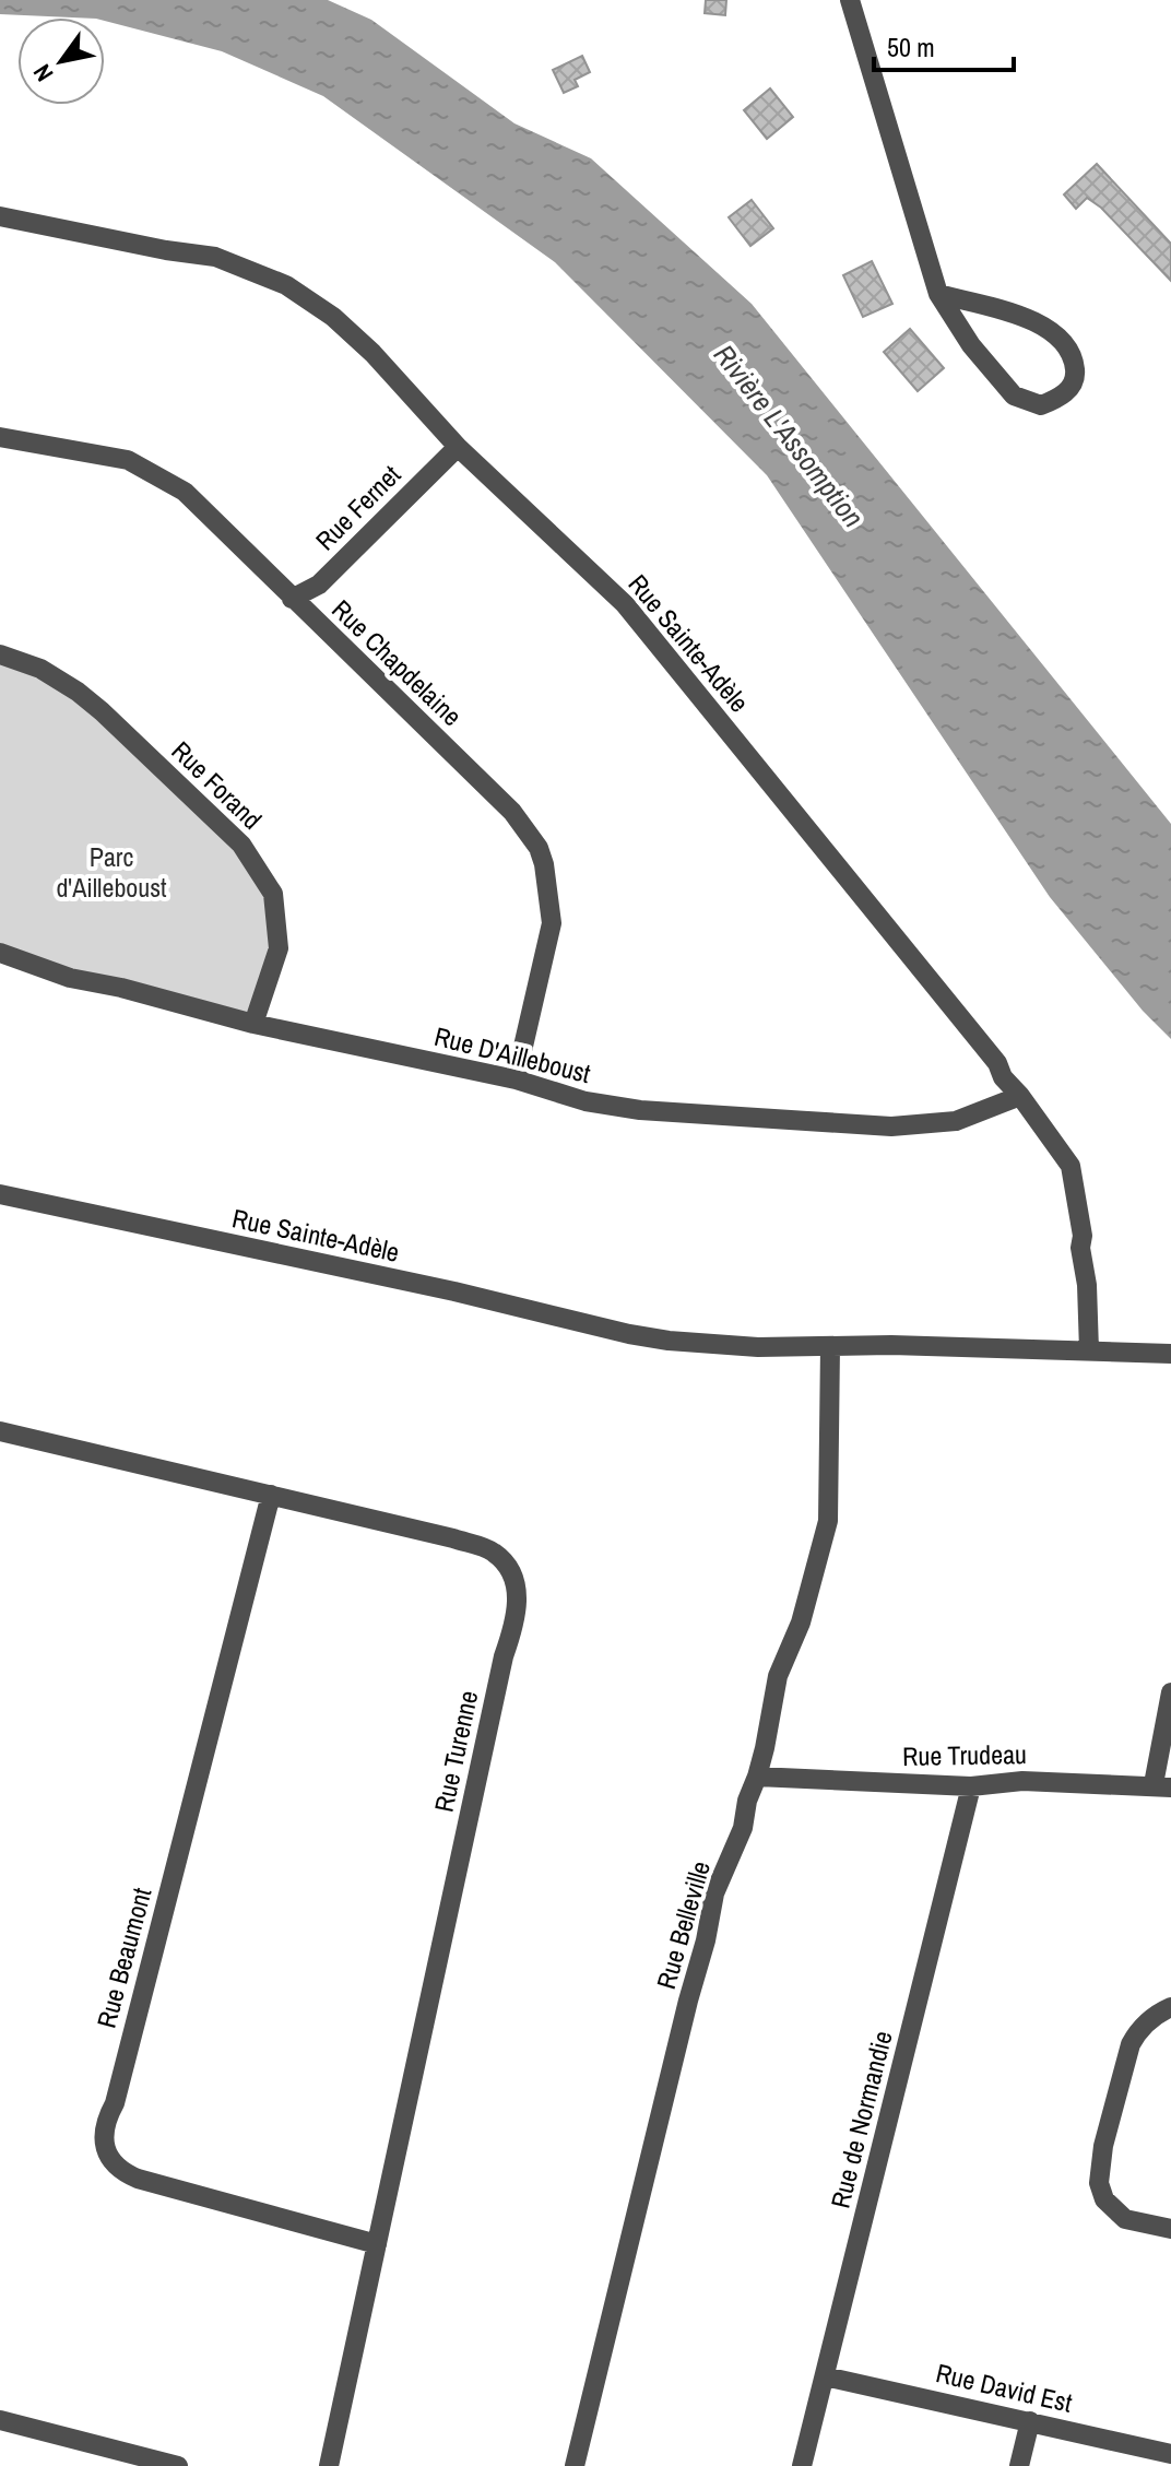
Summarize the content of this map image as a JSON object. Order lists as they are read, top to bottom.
{
  "streets": {
    "street": [
      "Rue Fernet",
      "Rue Sainte-Adèle",
      "Rue Chapdelaine",
      "Rue Forand",
      "Rue D'Ailleboust",
      "Rue Turenne",
      "Rue Trudeau",
      "Rue Belleville",
      "Rue Beaumont",
      "Rue de Normandie",
      "Rue David Est"
    ]
  },
  "crossings": [
    ["Rue Fernet", "Rue Sainte-Adèle"],
    ["Rue Fernet", "Rue Chapdelaine"],
    ["Rue Sainte-Adèle", "Rue D'Ailleboust"],
    ["Rue Sainte-Adèle", "Rue Belleville"],
    ["Rue Chapdelaine", "Rue D'Ailleboust"],
    ["Rue Forand", "Rue D'Ailleboust"],
    ["Rue Turenne", "Rue Beaumont"],
    ["Rue Trudeau", "Rue Belleville"],
    ["Rue Trudeau", "Rue de Normandie"],
    ["Rue de Normandie", "Rue David Est"]
  ],
  "water": ["Rivière L'Assomption"],
  "parks": ["Parc d'Ailleboust"],
  "scale_bar": "50 m",
  "north": "bottom left"
}
